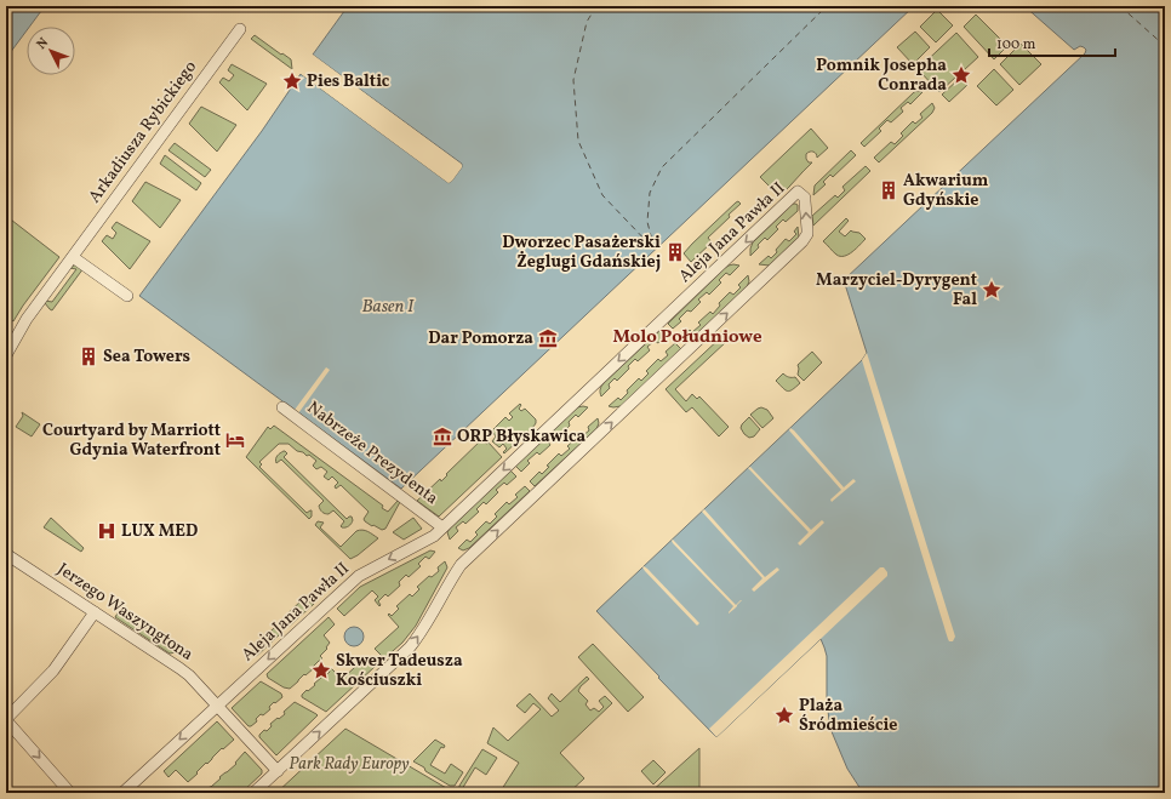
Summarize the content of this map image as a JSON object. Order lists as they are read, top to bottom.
{
  "streets": {
    "street": [
      "Arkadiusza Rybickiego",
      "Aleja Jana Pawła II",
      "Nabrzeże Prezydenta",
      "Jerzego Waszyngtona"
    ]
  },
  "crossings": [
    ["Aleja Jana Pawła II", "Nabrzeże Prezydenta"],
    ["Aleja Jana Pawła II", "Jerzego Waszyngtona"]
  ],
  "districts": ["Molo Południowe"],
  "water": ["Basen I"],
  "parks": ["Park Rady Europy"],
  "places": {
    "place": [
      "Pomnik Josepha Conrada",
      "Pies Baltic",
      "Marzyciel-Dyrygent Fal",
      "Skwer Tadeusza Kościuszki",
      "Plaża Śródmieście"
    ],
    "building": ["Akwarium Gdyńskie", "Dworzec Pasażerski Żeglugi Gdańskiej", "Sea Towers"],
    "museum": ["Dar Pomorza", "ORP Błyskawica"],
    "hotel": ["Courtyard by Marriott Gdynia Waterfront"],
    "hospital": ["LUX MED"]
  },
  "scale_bar": "100 m",
  "north": "top left"
}
